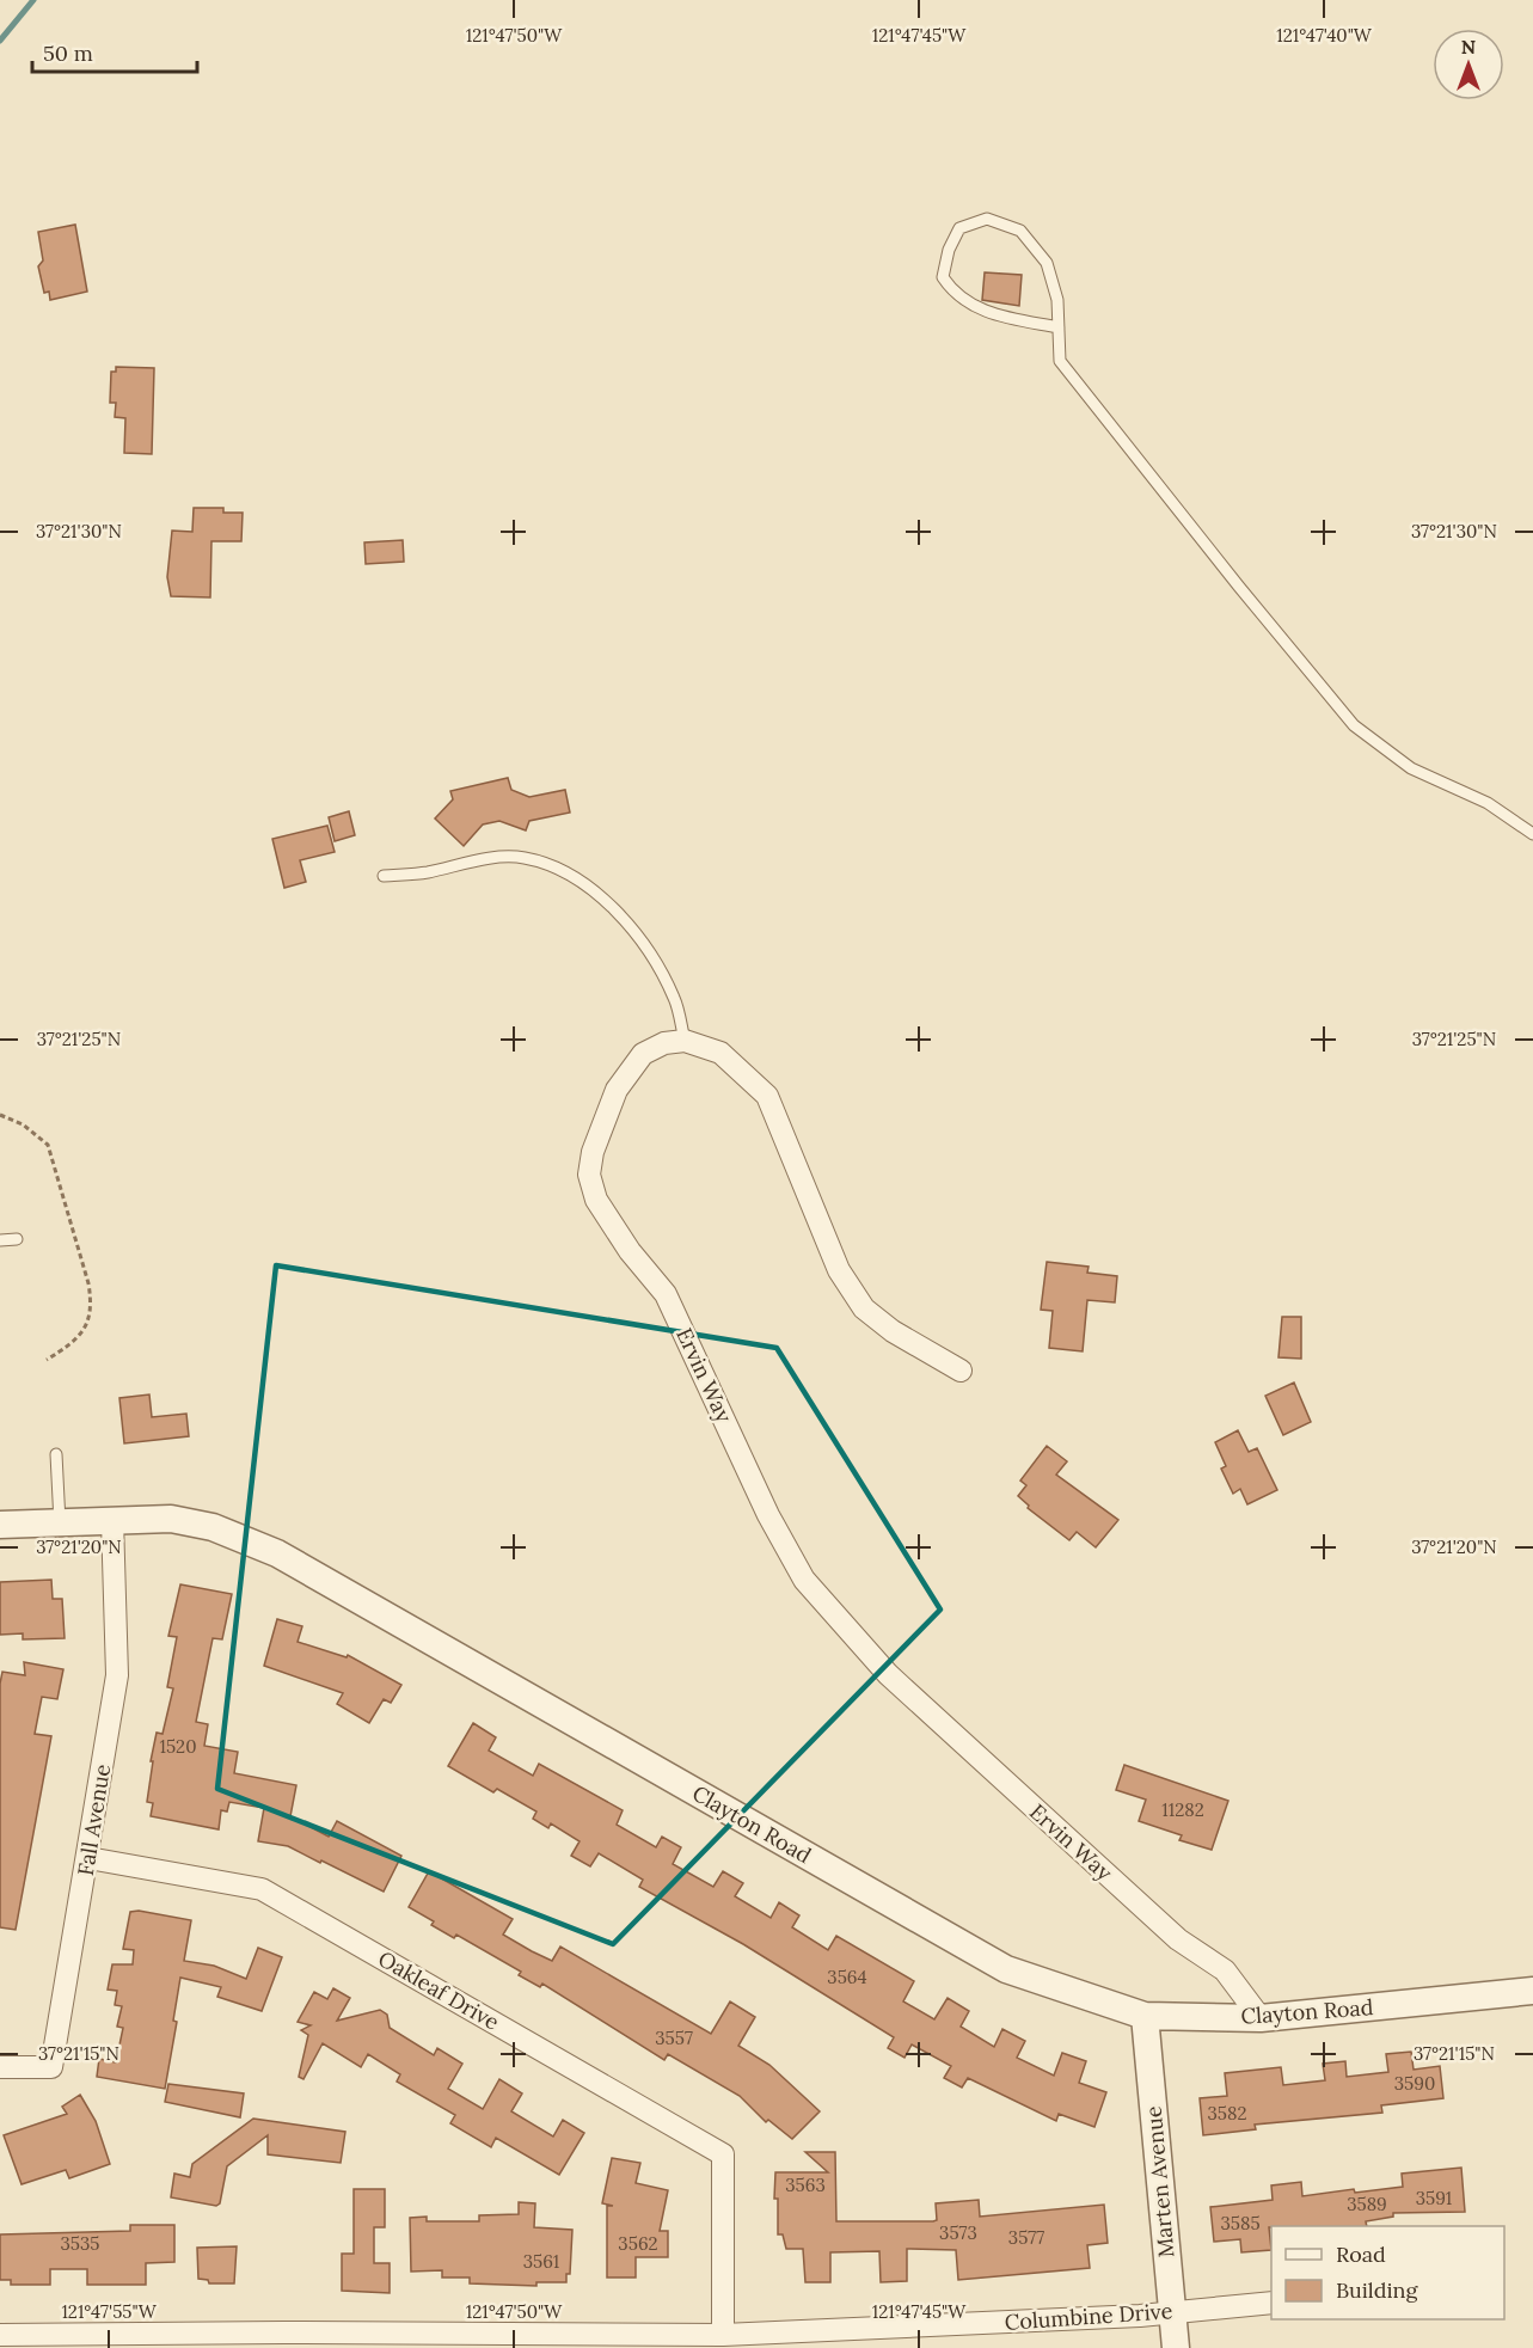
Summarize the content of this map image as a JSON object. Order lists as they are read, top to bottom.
{
  "streets": {
    "street": [
      "Ervin Way",
      "Fall Avenue",
      "Clayton Road",
      "Oakleaf Drive",
      "Marten Avenue",
      "Columbine Drive"
    ]
  },
  "crossings": [
    ["Ervin Way", "Clayton Road"],
    ["Fall Avenue", "Clayton Road"],
    ["Fall Avenue", "Oakleaf Drive"],
    ["Clayton Road", "Marten Avenue"],
    ["Oakleaf Drive", "Columbine Drive"],
    ["Marten Avenue", "Columbine Drive"]
  ],
  "house_numbers": [
    "1520",
    "11282",
    "3564",
    "3557",
    "3590",
    "3582",
    "3563",
    "3591",
    "3589",
    "3585",
    "3573",
    "3577",
    "3535",
    "3562",
    "3561"
  ],
  "legend": ["Road", "Building"],
  "scale_bar": "50 m",
  "north": "top",
  "coordinates": [
    "121°47'50\"W",
    "121°47'45\"W",
    "121°47'40\"W",
    "37°21'30\"N",
    "37°21'25\"N",
    "37°21'20\"N",
    "37°21'15\"N",
    "121°47'55\"W"
  ]
}
